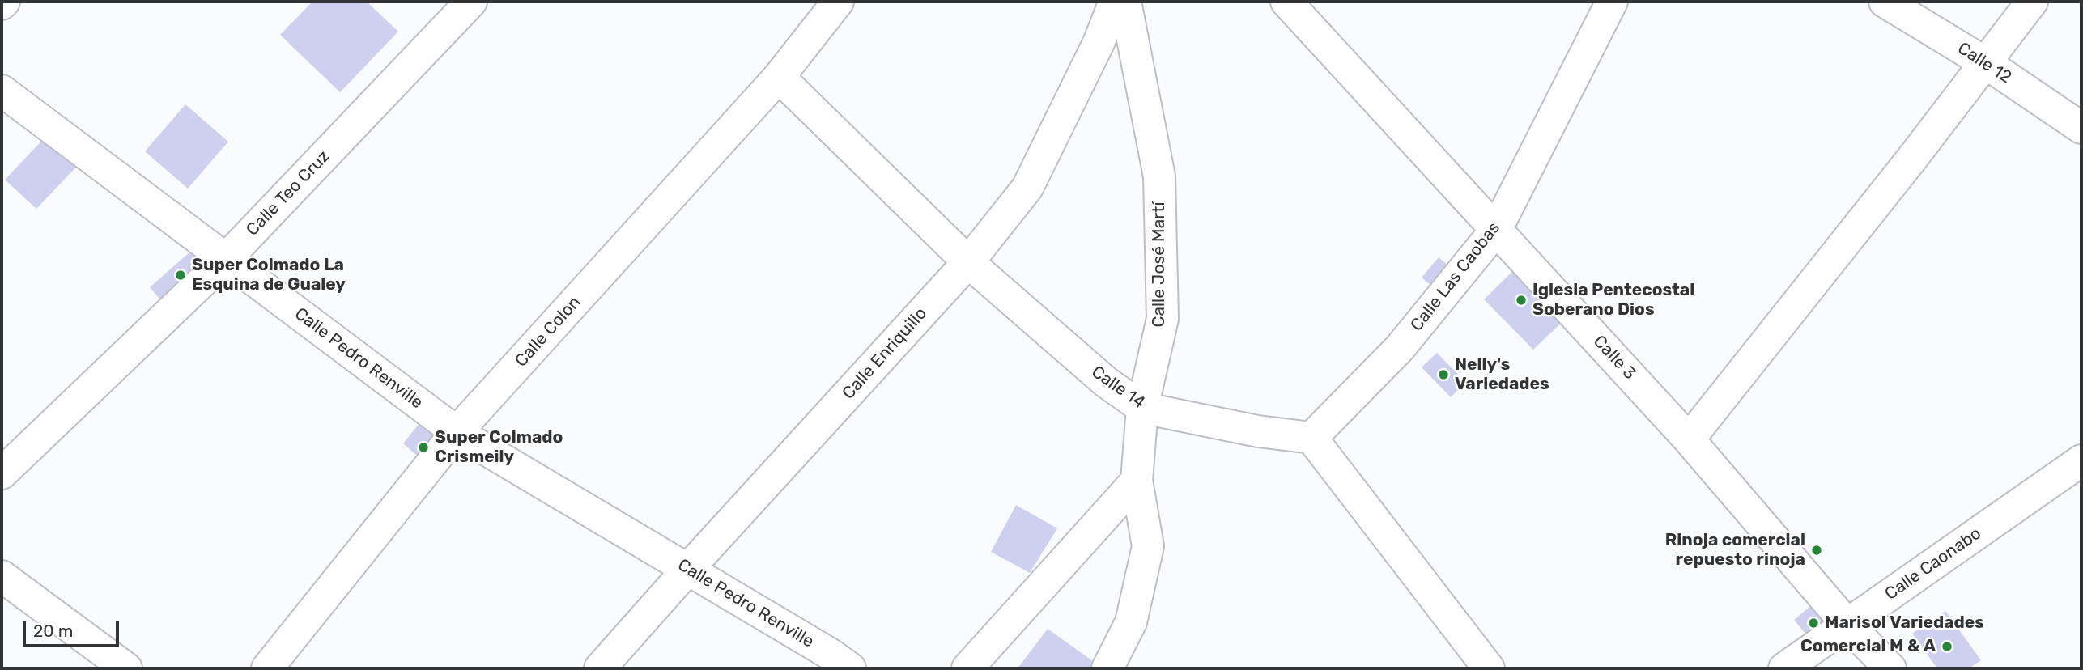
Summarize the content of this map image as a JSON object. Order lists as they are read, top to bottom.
{
  "streets": {
    "street": [
      "Calle 12",
      "Calle Teo Cruz",
      "Calle José Martí",
      "Calle Las Caobas",
      "Calle Colon",
      "Calle Enriquillo",
      "Calle 3",
      "Calle Pedro Renville",
      "Calle 14",
      "Calle Caonabo"
    ]
  },
  "crossings": [
    ["Calle Teo Cruz", "Calle Pedro Renville"],
    ["Calle José Martí", "Calle 14"],
    ["Calle Las Caobas", "Calle 3"],
    ["Calle Las Caobas", "Calle 14"],
    ["Calle Colon", "Calle Pedro Renville"],
    ["Calle Colon", "Calle 14"],
    ["Calle Enriquillo", "Calle Pedro Renville"],
    ["Calle Enriquillo", "Calle 14"],
    ["Calle 3", "Calle Caonabo"]
  ],
  "places": [
    "Super Colmado La Esquina de Gualey",
    "Iglesia Pentecostal Soberano Dios",
    "Nelly's Variedades",
    "Super Colmado Crismeily",
    "Rinoja comercial repuesto rinoja",
    "Marisol Variedades",
    "Comercial M & A"
  ],
  "scale_bar": "20 m"
}
